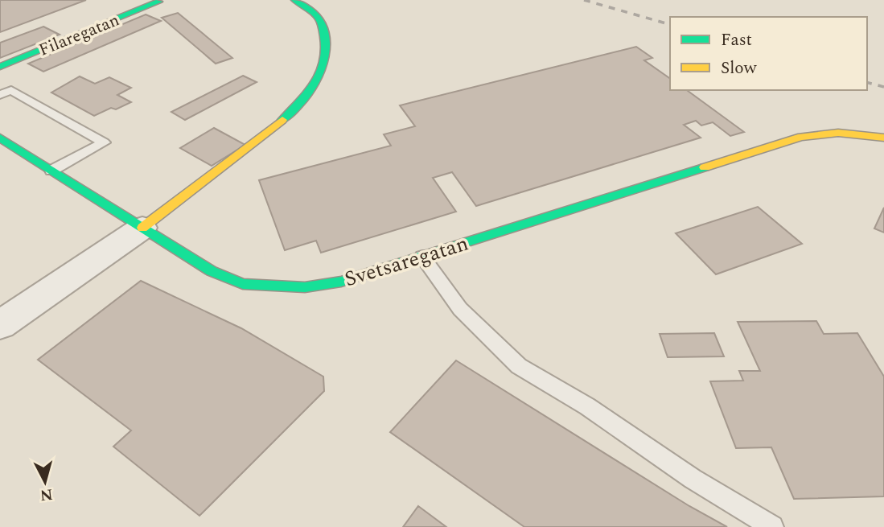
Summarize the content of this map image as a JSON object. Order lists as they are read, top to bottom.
{
  "streets": {
    "street": ["Filaregatan", "Svetsaregatan"]
  },
  "legend": ["Fast", "Slow"],
  "north": "bottom"
}
